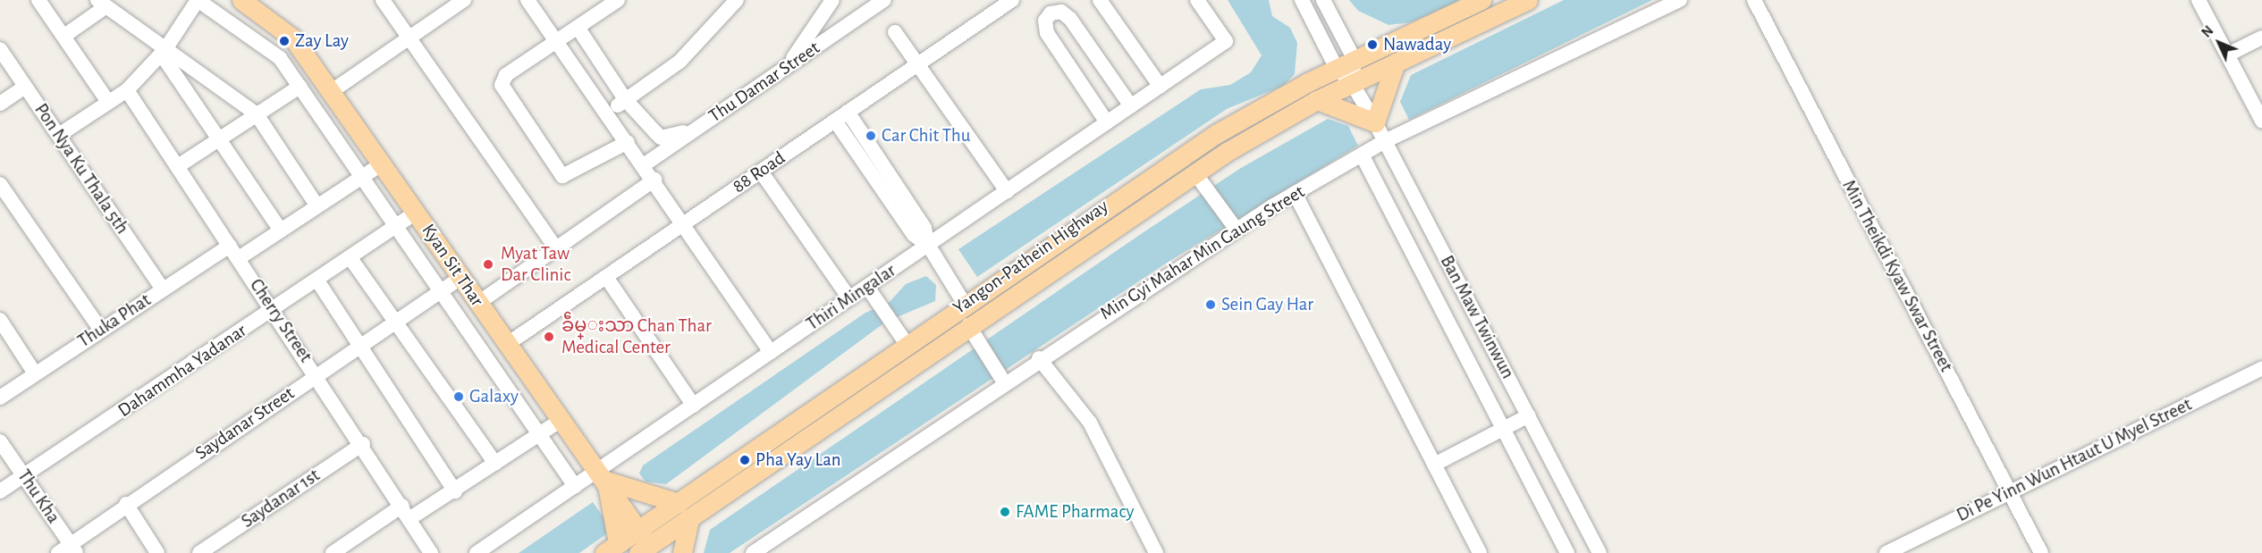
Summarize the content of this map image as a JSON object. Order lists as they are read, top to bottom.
{
  "streets": {
    "main road": ["Yangon-Pathein Highway", "Kyan Sit Thar"],
    "street": [
      "Thu Damar Street",
      "Pon Nya Ku Thala 5th",
      "88 Road",
      "Min Gyi Mahar Min Gaung Street",
      "Min Theikdi Kyaw Swar Street",
      "Thiri Mingalar",
      "Ban Maw Twinwun",
      "Thuka Phat",
      "Cherry Street",
      "Dahammha Yadanar",
      "Saydanar Street",
      "Di Pe Yinn Wun Htaut U Myel Street",
      "Thu Kha",
      "Saydanar 1st"
    ]
  },
  "crossings": [
    ["Pon Nya Ku Thala 5th", "Thuka Phat"],
    ["88 Road", "Kyan Sit Thar"],
    ["Min Gyi Mahar Min Gaung Street", "Ban Maw Twinwun"],
    ["Yangon-Pathein Highway", "Kyan Sit Thar"],
    ["Yangon-Pathein Highway", "Ban Maw Twinwun"],
    ["Kyan Sit Thar", "Thiri Mingalar"],
    ["Kyan Sit Thar", "Dahammha Yadanar"],
    ["Kyan Sit Thar", "Saydanar Street"],
    ["Min Theikdi Kyaw Swar Street", "Di Pe Yinn Wun Htaut U Myel Street"],
    ["Thuka Phat", "Cherry Street"],
    ["Cherry Street", "Dahammha Yadanar"],
    ["Cherry Street", "Saydanar Street"],
    ["Cherry Street", "Saydanar 1st"],
    ["Dahammha Yadanar", "Thu Kha"],
    ["Saydanar Street", "Thu Kha"]
  ],
  "places": [
    "Zay Lay",
    "Nawaday",
    "Car Chit Thu",
    "Myat Taw Dar Clinic",
    "Sein Gay Har",
    "ခဵမ္းသာ Chan Thar Medical Center",
    "Galaxy",
    "Pha Yay Lan",
    "FAME Pharmacy"
  ],
  "north": "top left"
}
